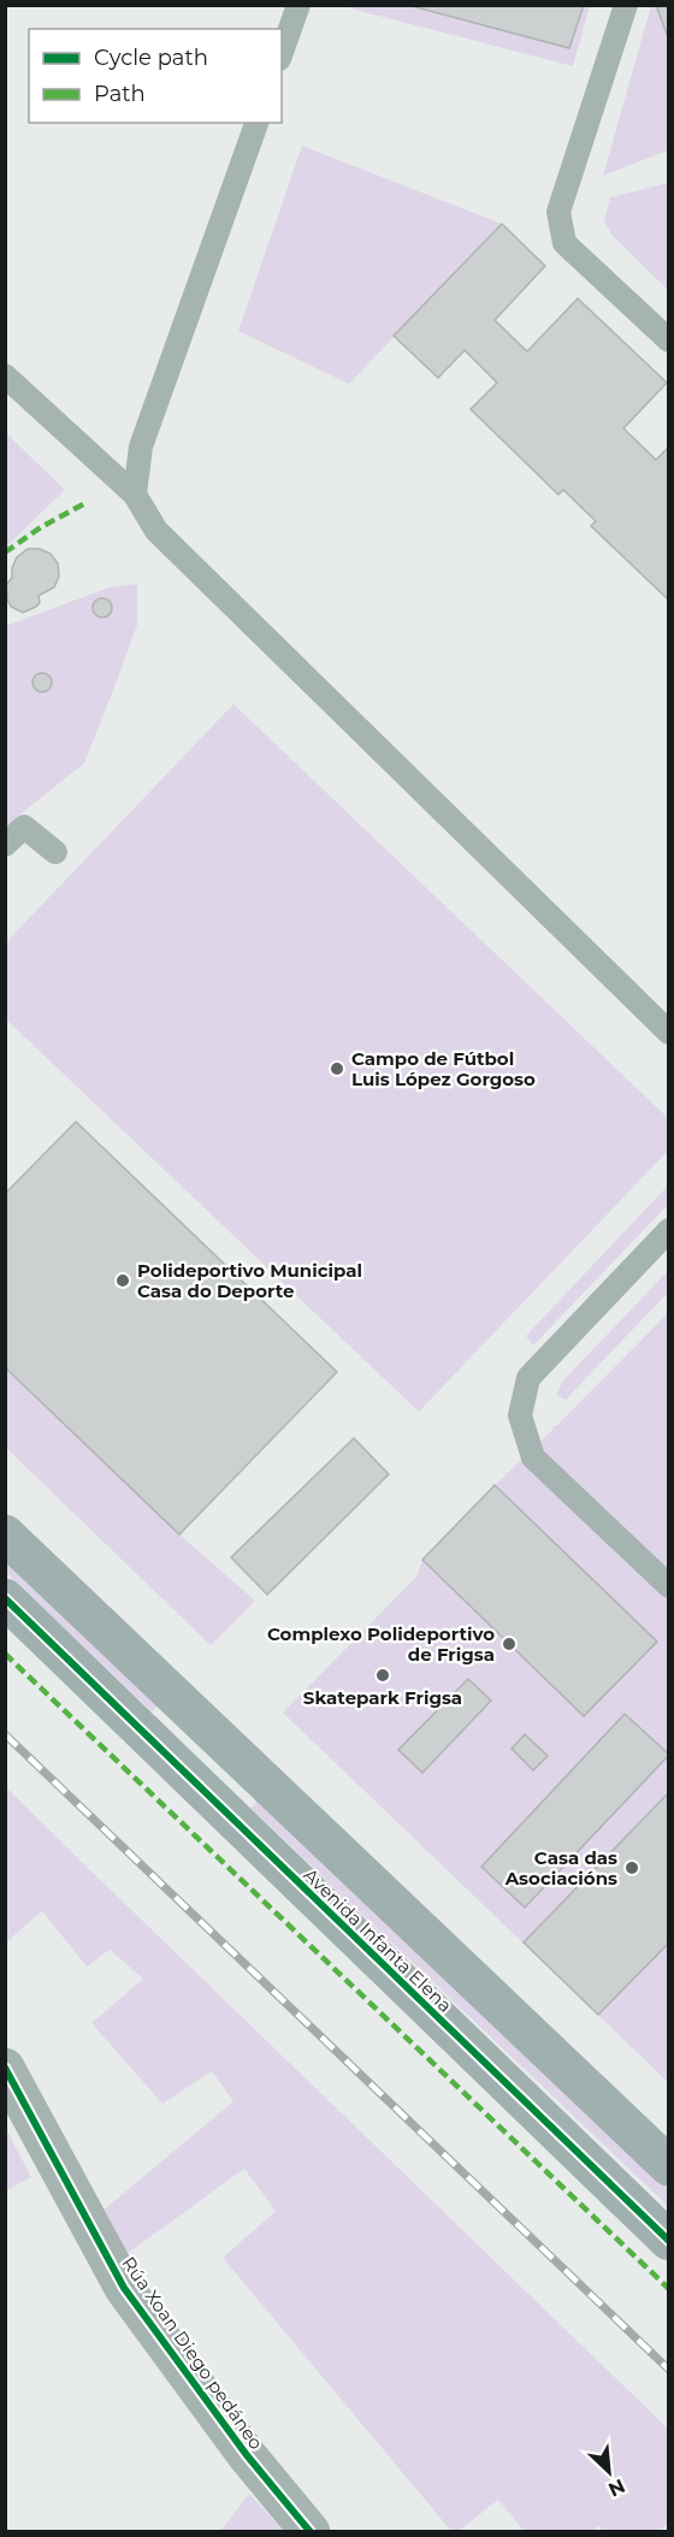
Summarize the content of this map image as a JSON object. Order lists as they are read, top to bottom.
{
  "streets": {
    "street": ["Avenida Infanta Elena", "Rúa Xoan Diego pedáneo"]
  },
  "places": [
    "Campo de Fútbol Luis López Gorgoso",
    "Polideportivo Municipal Casa do Deporte",
    "Complexo Polideportivo de Frigsa",
    "Skatepark Frigsa",
    "Casa das Asociacións"
  ],
  "legend": ["Cycle path", "Path"],
  "north": "bottom right"
}
